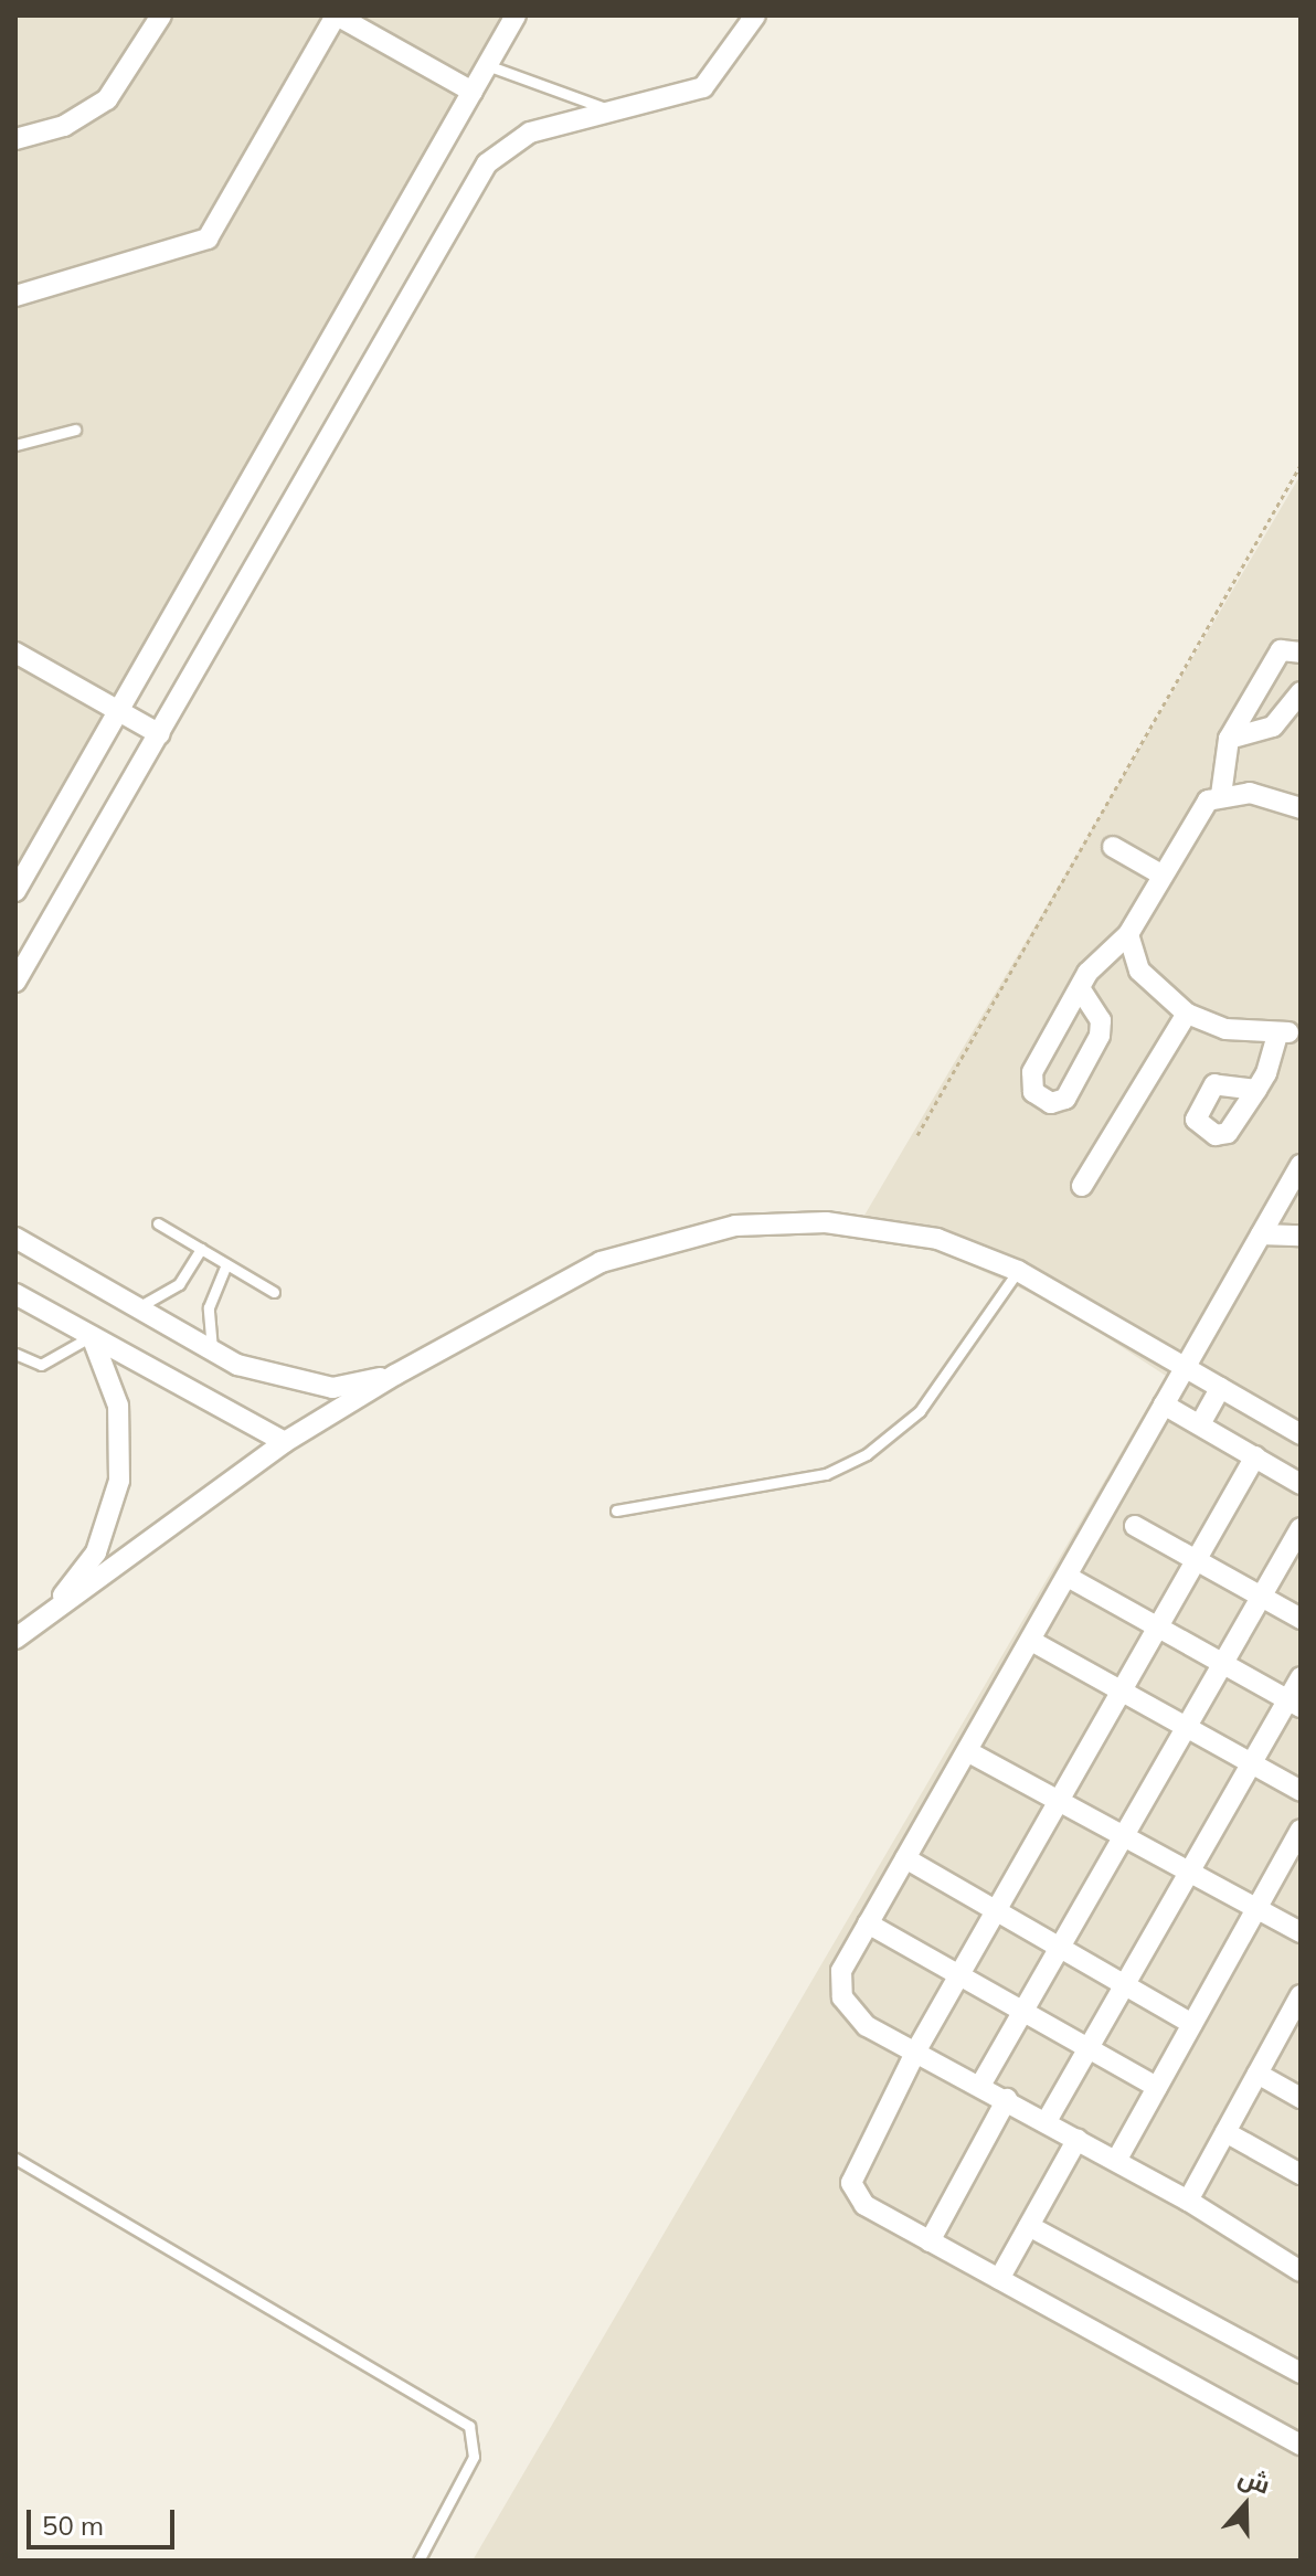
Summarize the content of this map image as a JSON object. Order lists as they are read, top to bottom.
{
  "scale_bar": "50 m",
  "north": "top"
}
